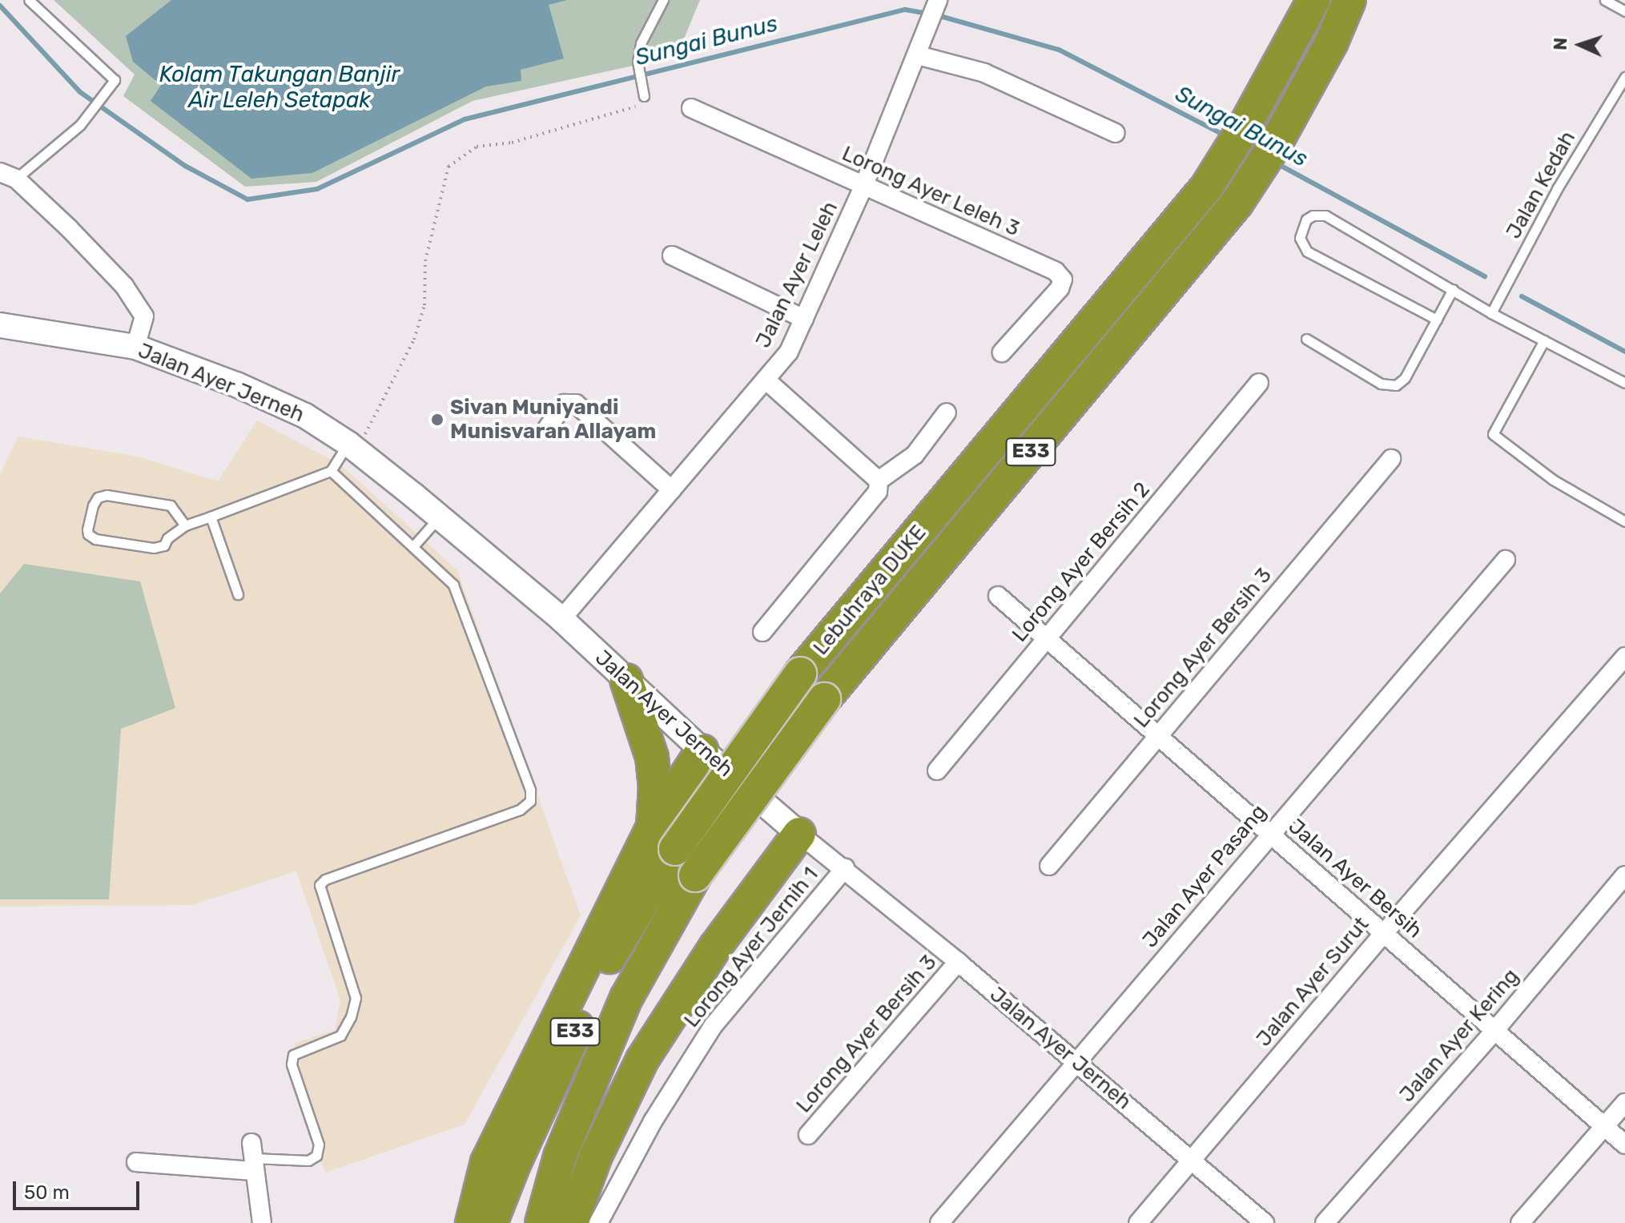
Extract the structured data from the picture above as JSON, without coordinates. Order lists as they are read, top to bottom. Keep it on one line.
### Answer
{"streets":{"highway":["E33","Lebuhraya DUKE"],"main road":["Jalan Ayer Jerneh"],"street":["Lorong Ayer Leleh 3","Jalan Ayer Leleh","Lorong Ayer Bersih 2","Lorong Ayer Bersih 3","Jalan Ayer Pasang","Jalan Ayer Bersih","Lorong Ayer Jernih 1","Jalan Ayer Surut","Jalan Ayer Kering"],"lane":["Jalan Kedah"]},"crossings":[["Lorong Ayer Leleh 3","Jalan Ayer Leleh"],["Jalan Ayer Leleh","Jalan Ayer Jerneh"],["Jalan Ayer Jerneh","Lorong Ayer Bersih 3"],["Jalan Ayer Jerneh","Jalan Ayer Pasang"],["Jalan Ayer Jerneh","Lorong Ayer Jernih 1"],["Jalan Ayer Jerneh","Jalan Ayer Surut"],["Lorong Ayer Bersih 2","Jalan Ayer Bersih"],["Lorong Ayer Bersih 3","Jalan Ayer Bersih"],["Jalan Ayer Pasang","Jalan Ayer Bersih"],["Jalan Ayer Bersih","Jalan Ayer Surut"],["Jalan Ayer Bersih","Jalan Ayer Kering"]],"water":["Sungai Bunus","Kolam Takungan Banjir Air Leleh Setapak"],"places":["Sivan Muniyandi Munisvaran Allayam"],"scale_bar":"50 m","north":"left"}
